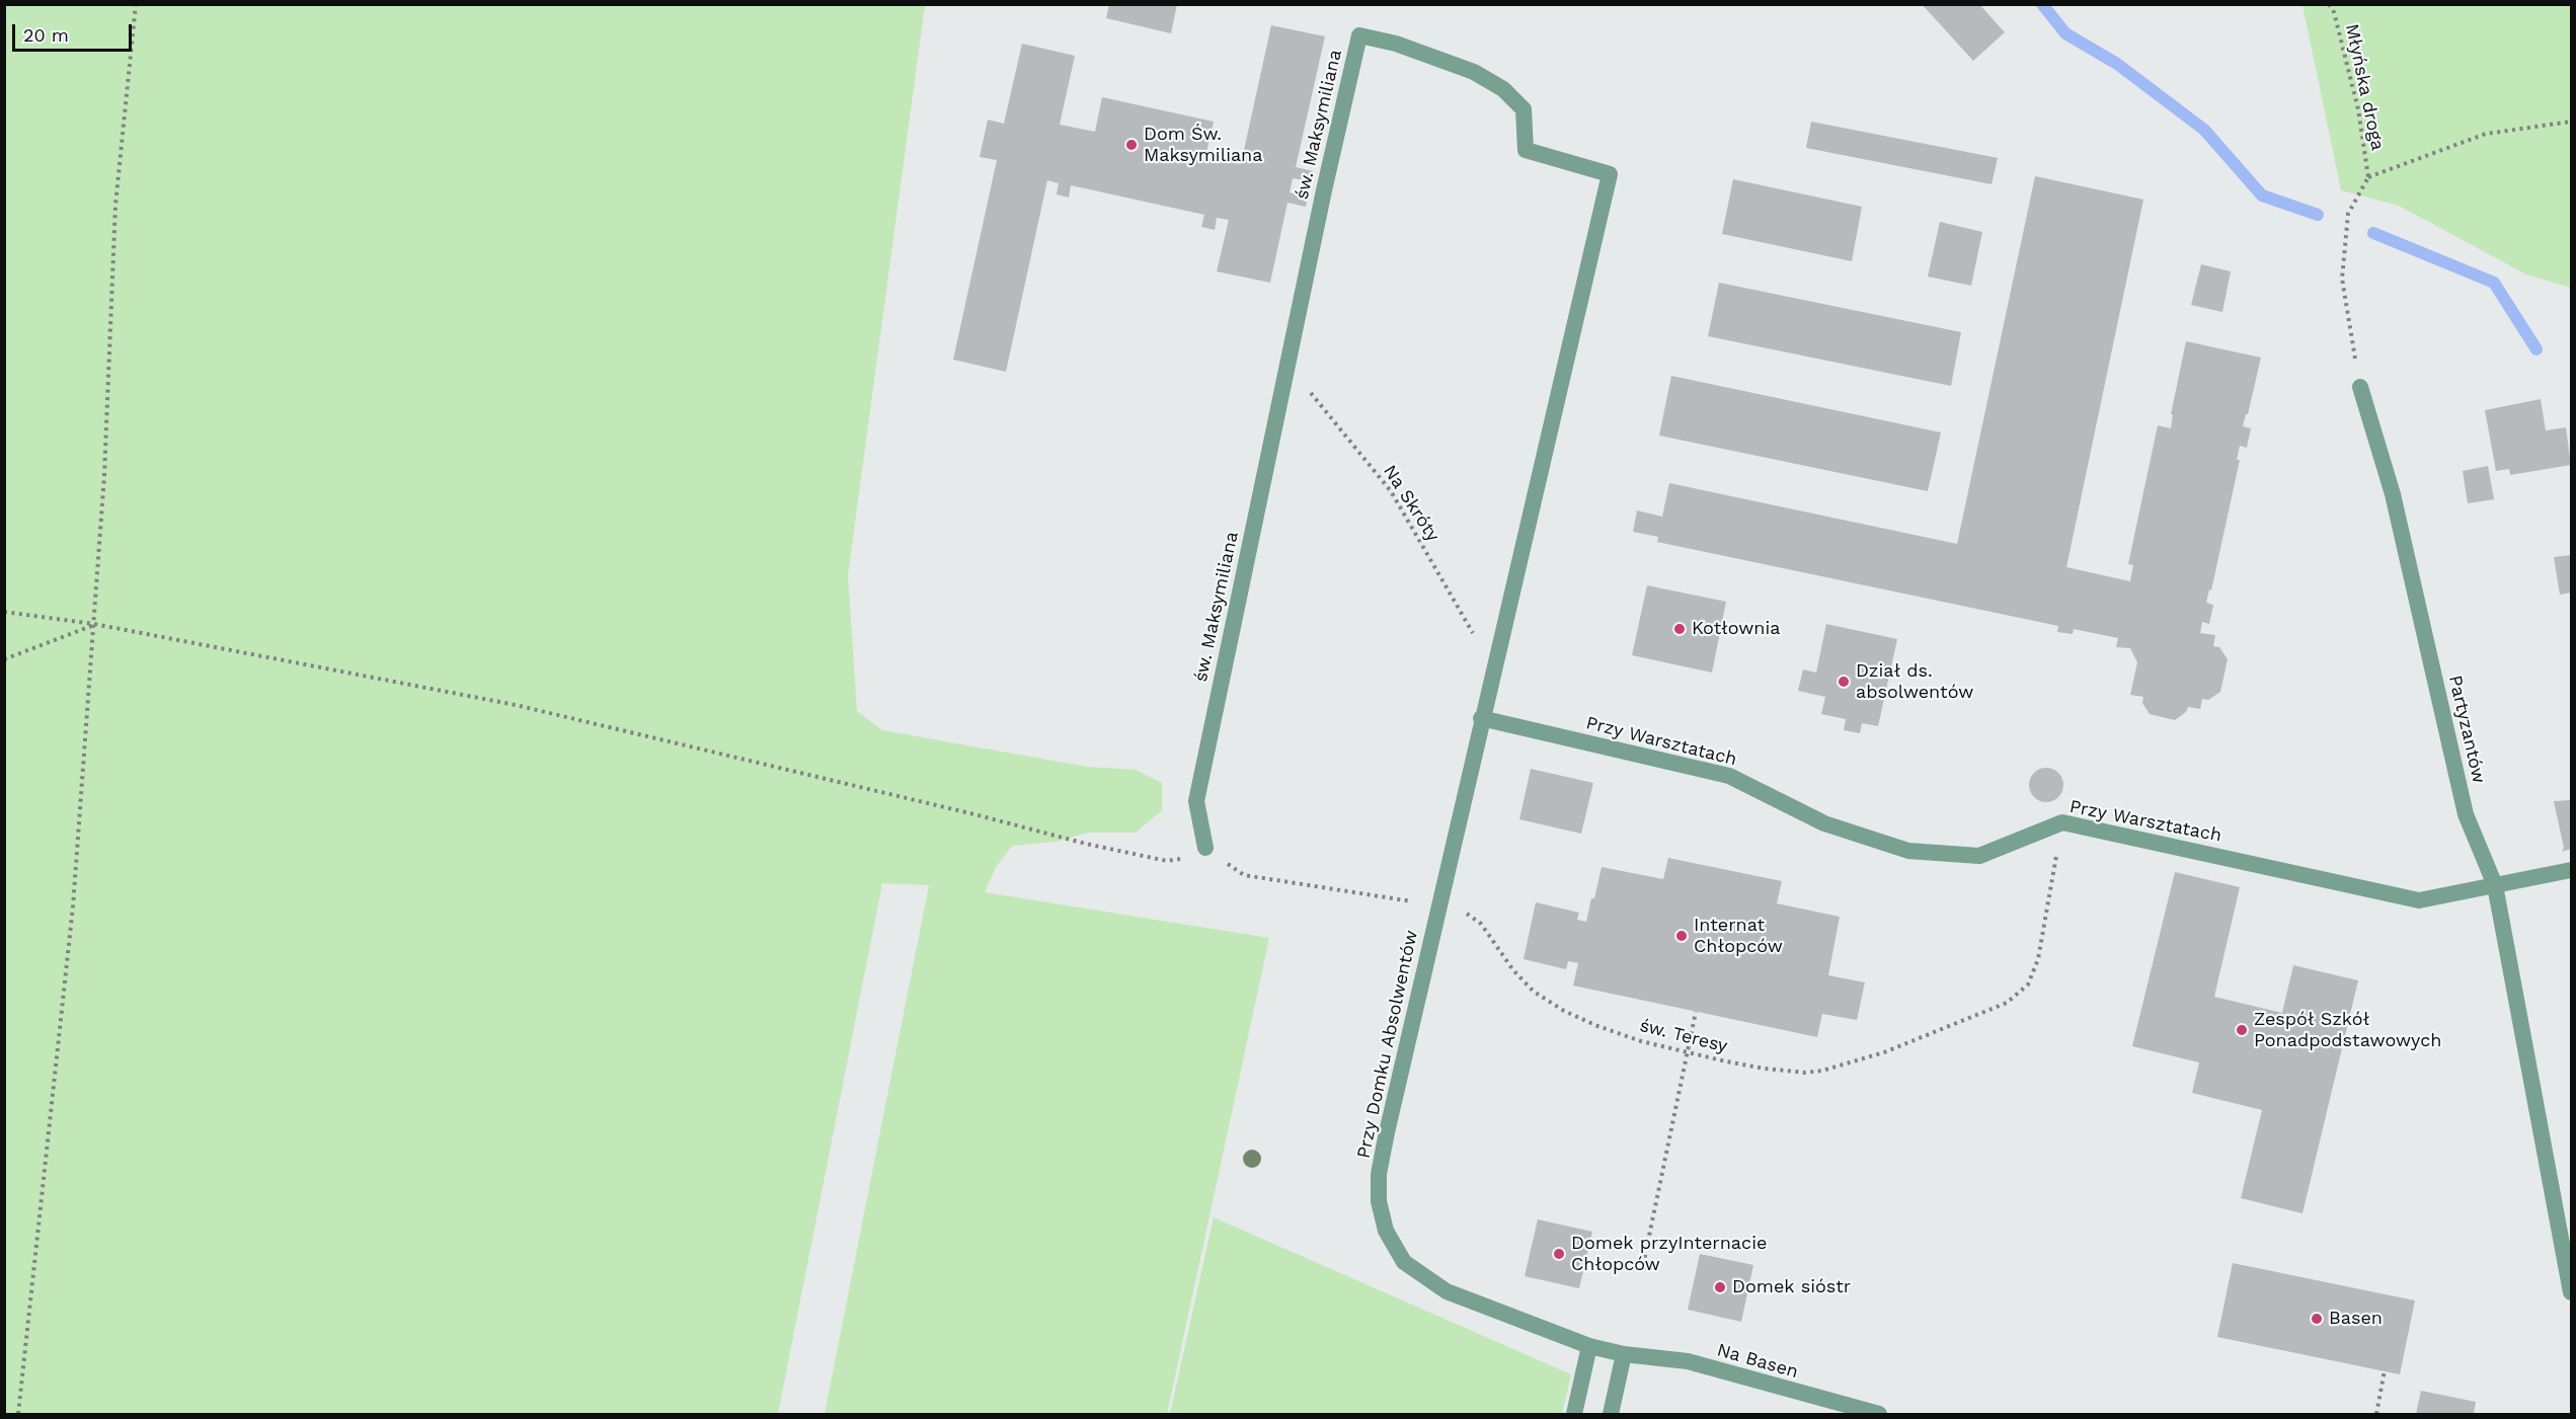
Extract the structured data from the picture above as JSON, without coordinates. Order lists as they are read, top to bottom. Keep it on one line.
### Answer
{"streets":{"street":["św. Maksymiliana","Partyzantów","Przy Warsztatach","Przy Domku Absolwentów","Na Basen"],"path":["Młyńska droga","Na Skróty","św. Teresy"]},"crossings":[["św. Maksymiliana","Na Skróty"],["św. Maksymiliana","św. Teresy"],["św. Maksymiliana","Przy Domku Absolwentów"],["Na Skróty","Przy Domku Absolwentów"],["Partyzantów","Przy Warsztatach"],["Przy Warsztatach","św. Teresy"],["Przy Warsztatach","Przy Domku Absolwentów"],["św. Teresy","Przy Domku Absolwentów"],["Przy Domku Absolwentów","Na Basen"]],"places":["Dom Św. Maksymiliana","Kotłownia","Dział ds. absolwentów","Internat Chłopców","Zespół Szkół Ponadpodstawowych","Domek przyInternacie Chłopców","Domek sióstr","Basen"],"scale_bar":"20 m"}
